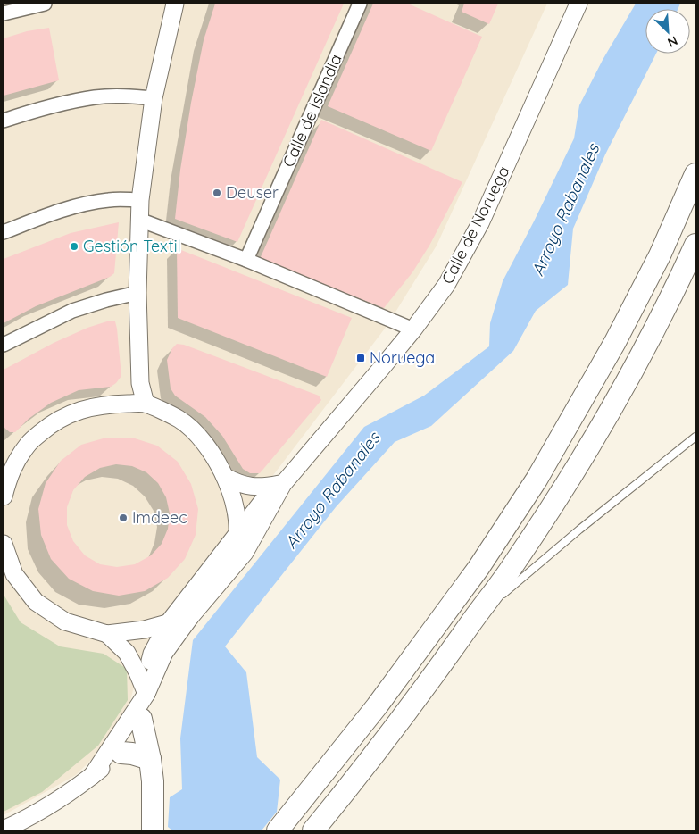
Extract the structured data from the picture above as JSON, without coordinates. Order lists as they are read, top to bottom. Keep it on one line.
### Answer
{"streets":{"street":["Calle de Islandia","Calle de Noruega"]},"water":["Arroyo Rabanales"],"places":{"other":["Deuser","Gestión Textil","Imdeec"],"transit":["Noruega"]},"north":"bottom right"}
